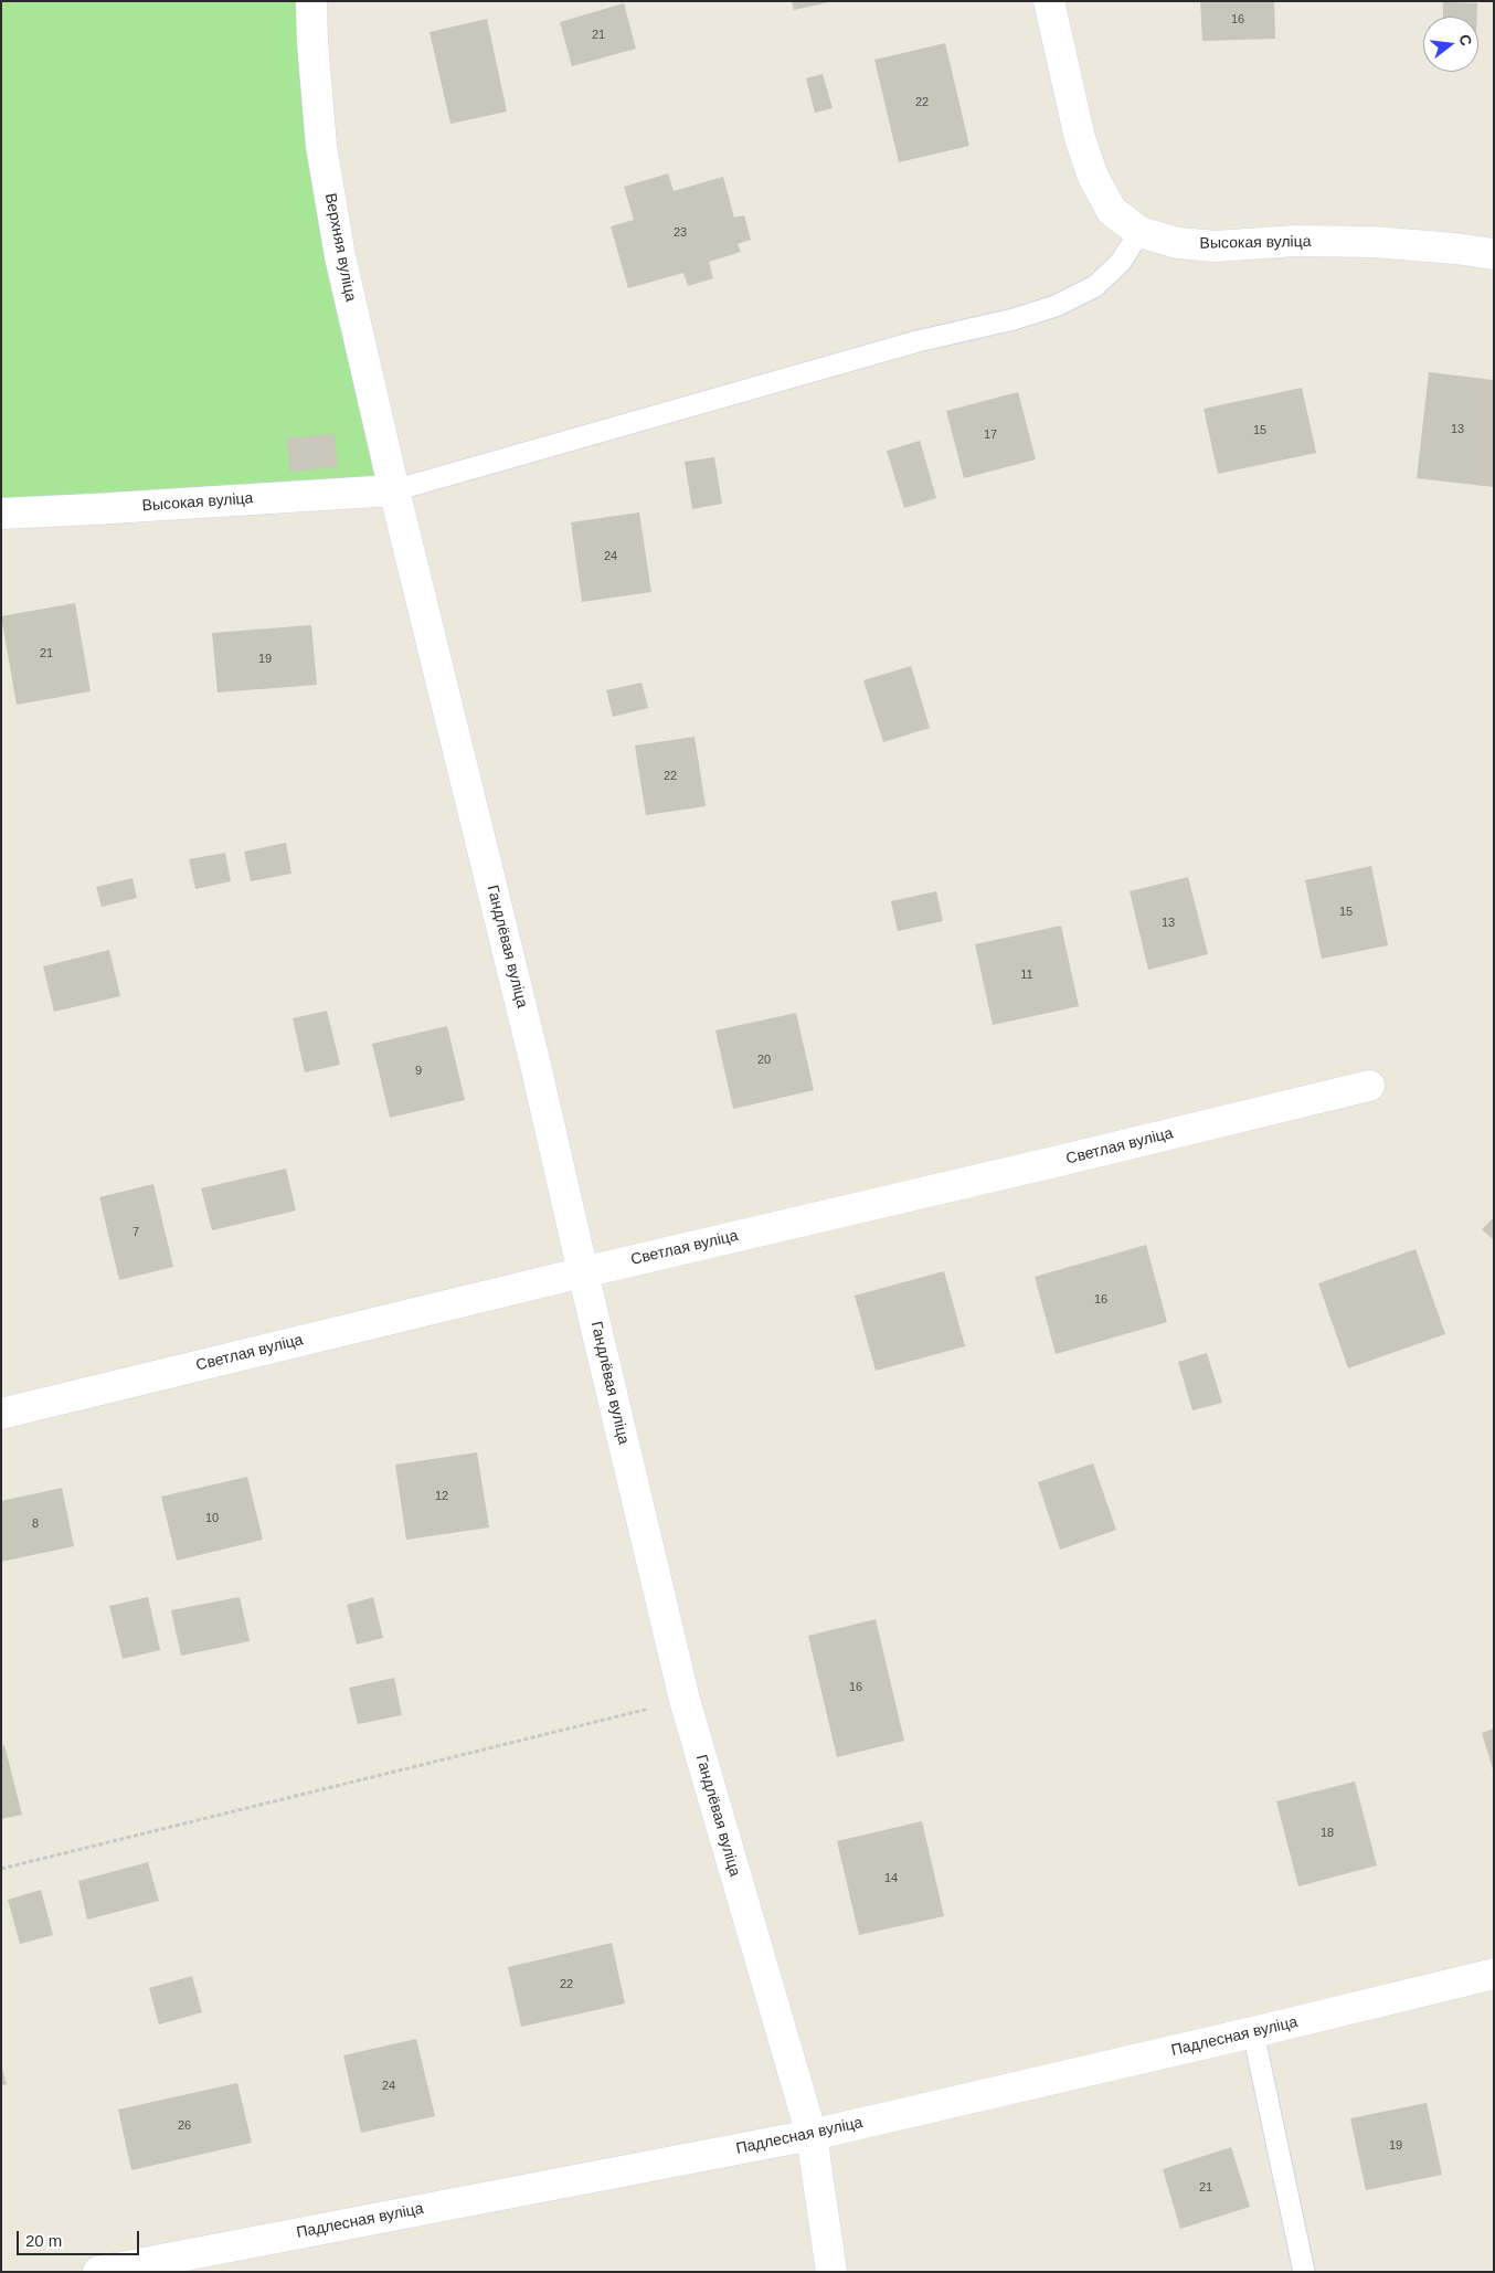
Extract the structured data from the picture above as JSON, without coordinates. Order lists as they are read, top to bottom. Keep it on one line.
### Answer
{"streets":{"street":["Высокая вуліца","Верхняя вуліца","Гандлёвая вуліца","Светлая вуліца","Падлесная вуліца"]},"crossings":[["Высокая вуліца","Верхняя вуліца"],["Высокая вуліца","Гандлёвая вуліца"],["Верхняя вуліца","Гандлёвая вуліца"],["Гандлёвая вуліца","Светлая вуліца"],["Гандлёвая вуліца","Падлесная вуліца"]],"house_numbers":["16","21","22","23","13","15","17","24","21","19","22","15","13","11","20","9","7","16","12","10","8","16","18","14","22","24","26","19","21"],"scale_bar":"20 m","north":"right"}
